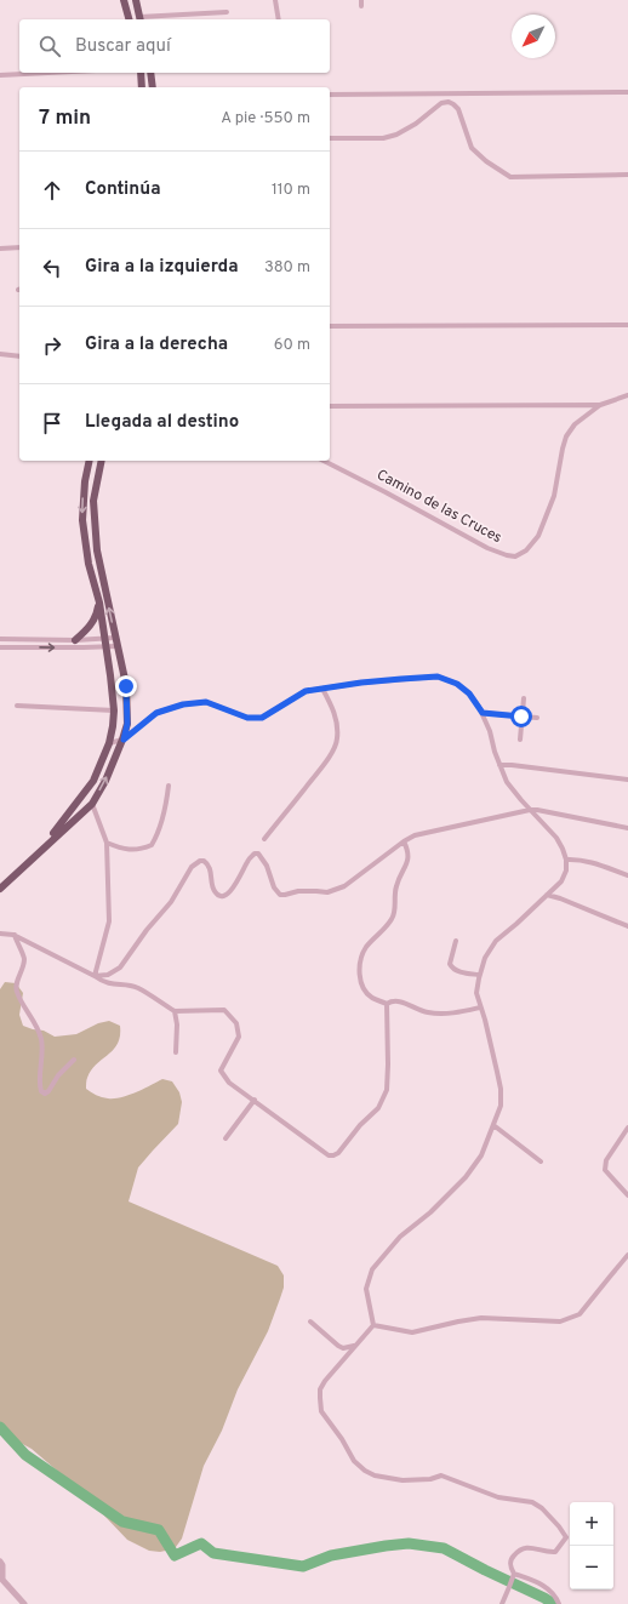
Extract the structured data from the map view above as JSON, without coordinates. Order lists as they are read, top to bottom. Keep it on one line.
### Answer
{"streets":{"street":["Camino de las Cruces"]},"north":"bottom left","page":{"search":"Buscar aquí","heading":["7 min","A pie · 550 m"],"list":[["Continúa","110 m"],["Gira a la izquierda","380 m"],["Gira a la derecha","60 m"],"Llegada al destino"],"map_buttons":["+","−"]}}
